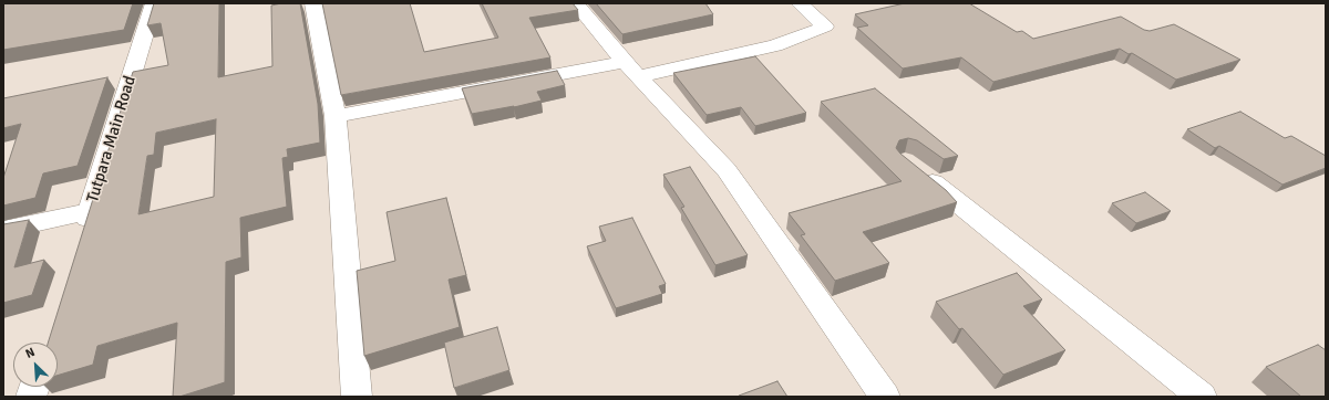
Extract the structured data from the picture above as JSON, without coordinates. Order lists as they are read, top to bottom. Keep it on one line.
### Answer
{"streets":{"street":["Tutpara Main Road"]},"north":"top left"}
